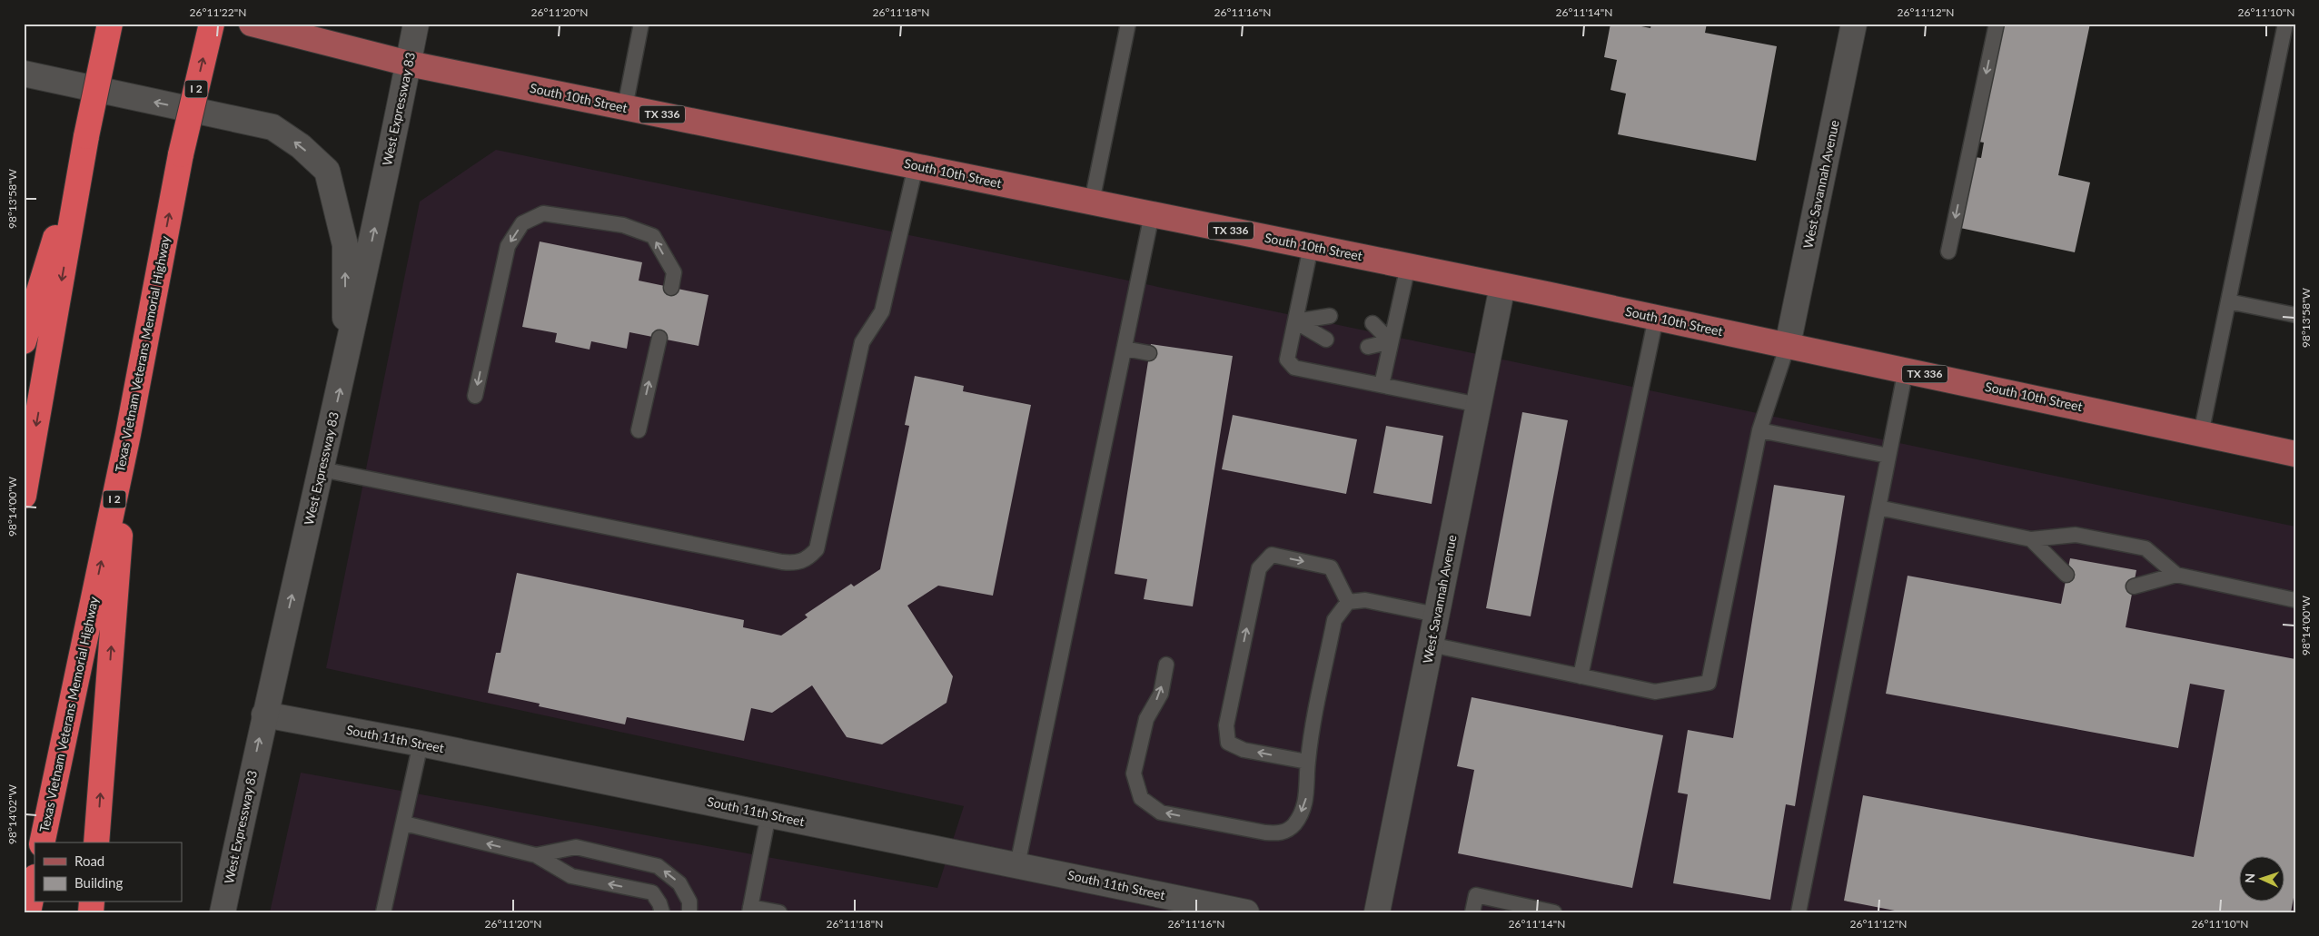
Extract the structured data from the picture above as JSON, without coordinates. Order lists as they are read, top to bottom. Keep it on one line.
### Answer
{"streets":{"highway":["I 2","Texas Vietnam Veterans Memorial Highway"],"main road":["South 10th Street","West Expressway 83","TX 336","West Savannah Avenue","South 11th Street"]},"crossings":[["South 10th Street","West Expressway 83"],["South 10th Street","West Savannah Avenue"],["West Expressway 83","South 11th Street"]],"one_way":["West Expressway 83"],"legend":["Road","Building"],"north":"left","coordinates":["26°11'22\"N","26°11'20\"N","26°11'18\"N","26°11'16\"N","26°11'14\"N","26°11'12\"N","26°11'10\"N","98°13'58\"W","98°14'00\"W","98°14'02\"W"]}
